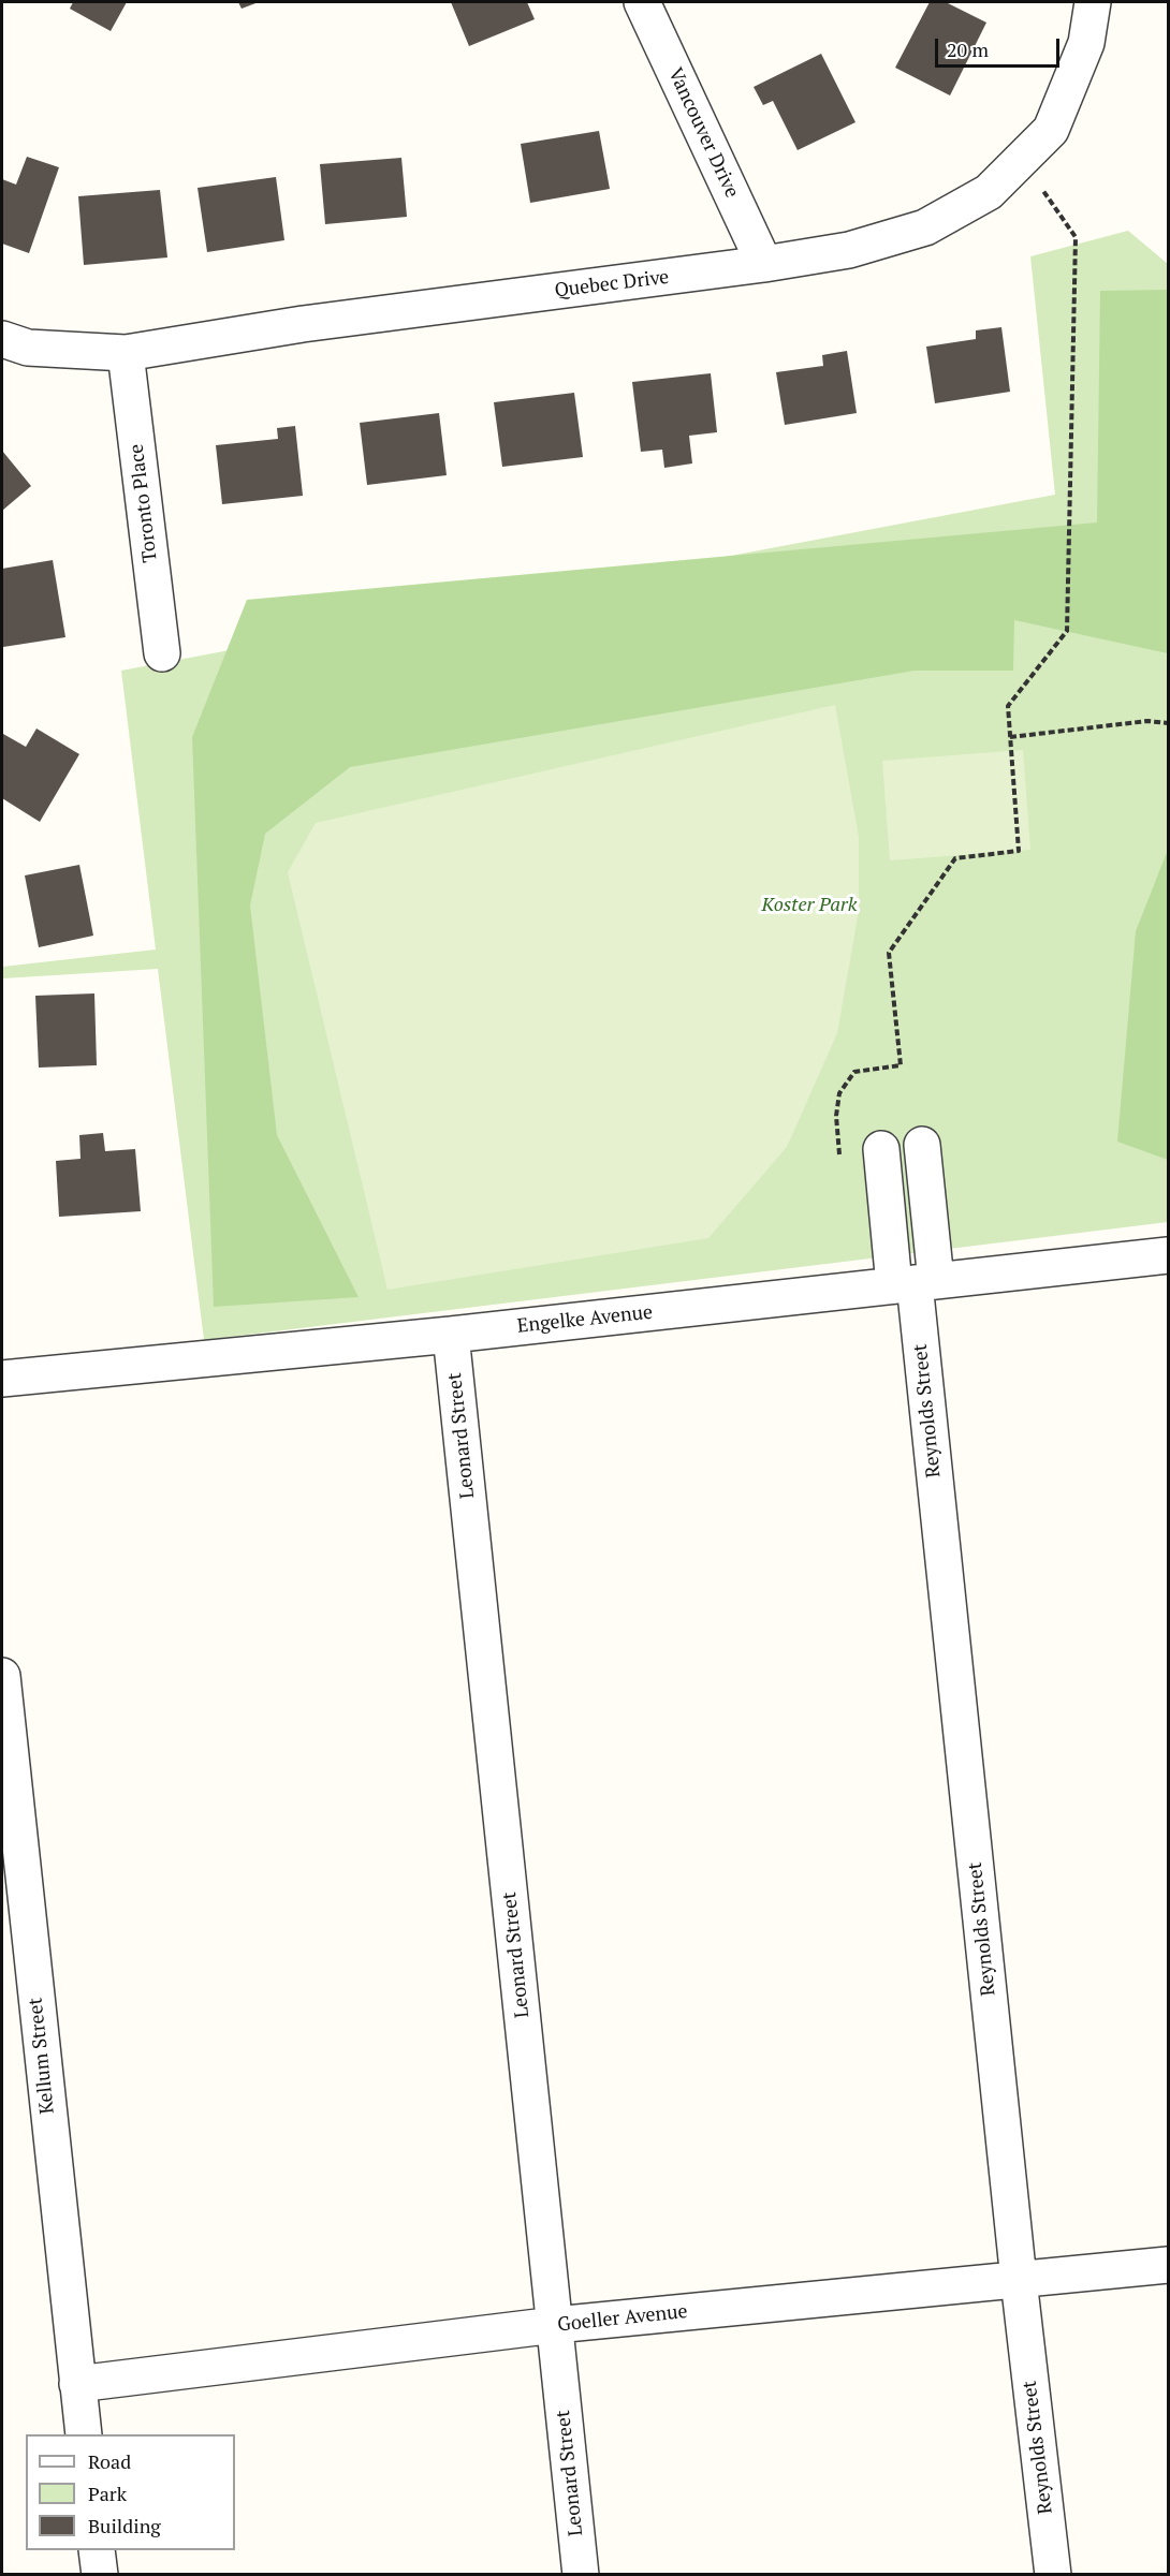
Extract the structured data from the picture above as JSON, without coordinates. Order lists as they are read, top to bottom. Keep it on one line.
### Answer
{"streets":{"street":["Vancouver Drive","Quebec Drive","Toronto Place","Engelke Avenue","Reynolds Street","Leonard Street","Kellum Street","Goeller Avenue"]},"crossings":[["Vancouver Drive","Quebec Drive"],["Quebec Drive","Toronto Place"],["Engelke Avenue","Reynolds Street"],["Engelke Avenue","Leonard Street"],["Reynolds Street","Goeller Avenue"],["Leonard Street","Goeller Avenue"],["Kellum Street","Goeller Avenue"]],"parks":["Koster Park"],"legend":["Road","Park","Building"],"scale_bar":"20 m"}
